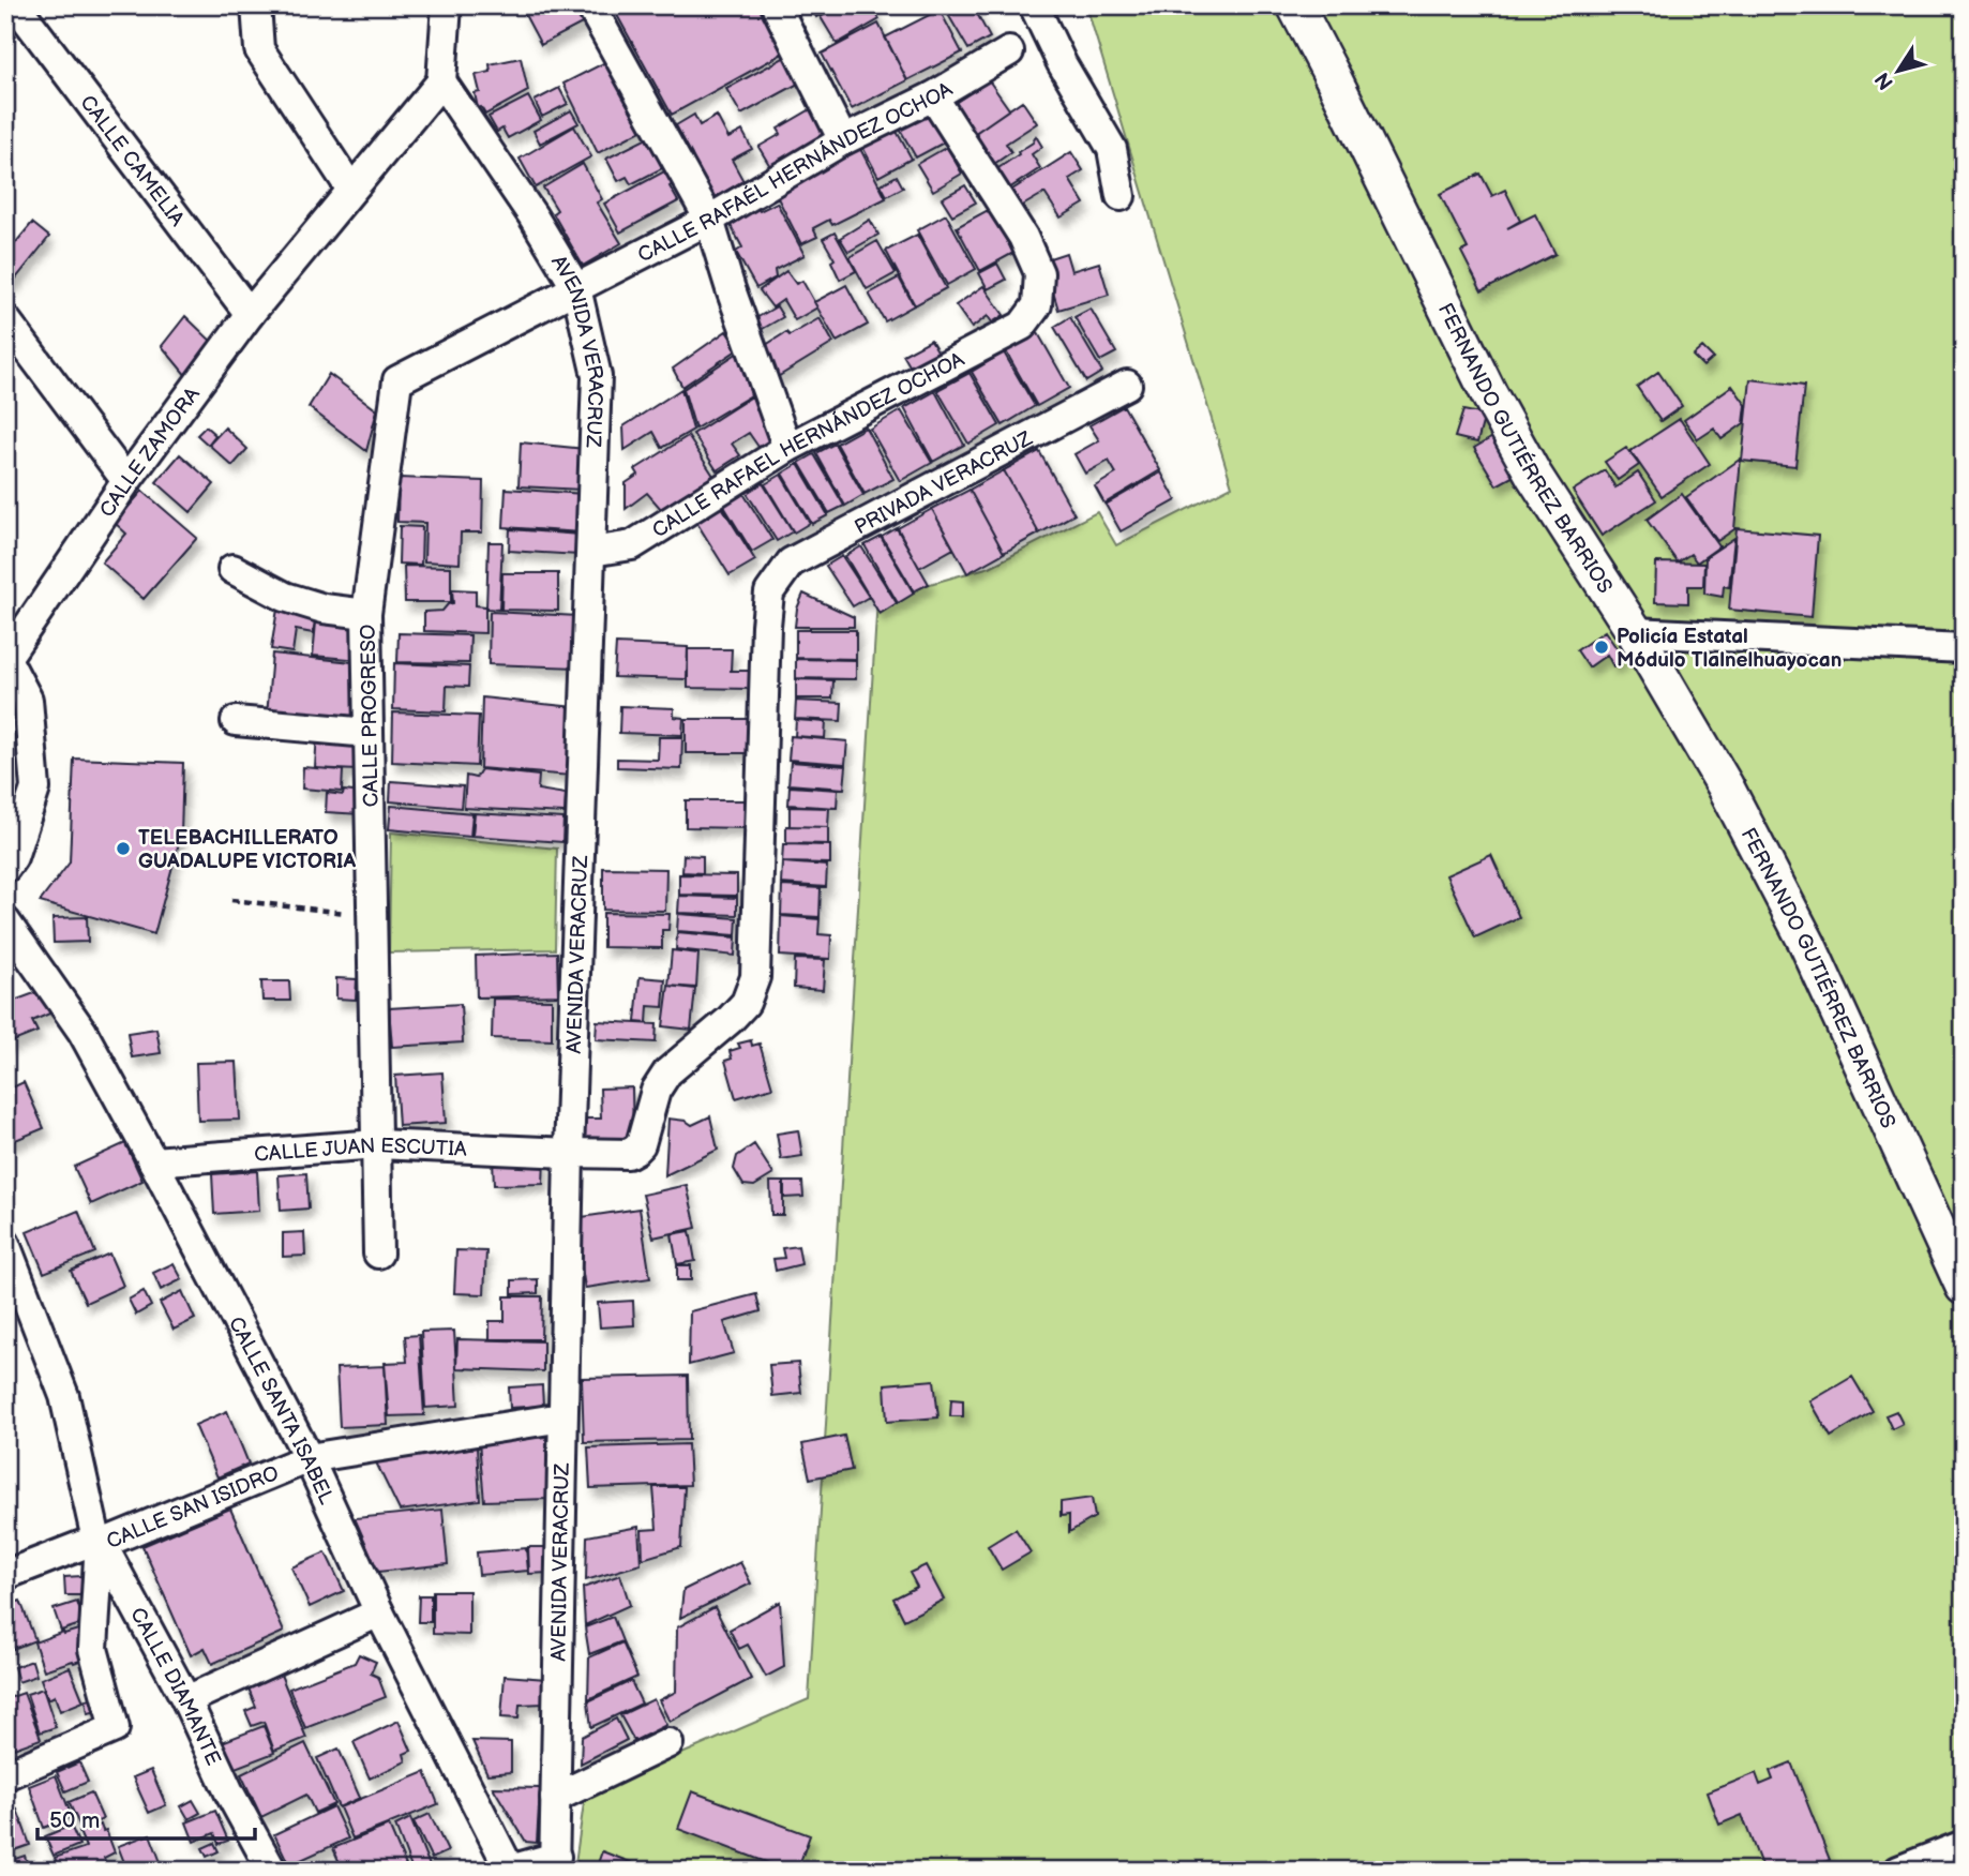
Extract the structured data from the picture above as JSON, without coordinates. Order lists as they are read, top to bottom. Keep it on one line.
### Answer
{"streets":{"main road":["FERNANDO GUTIÉRREZ BARRIOS"],"street":["CALLE CAMELIA","CALLE RAFAÉL HERNÁNDEZ OCHOA","AVENIDA VERACRUZ","CALLE RAFAEL HERNÁNDEZ OCHOA","CALLE ZAMORA","PRIVADA VERACRUZ","CALLE PROGRESO","CALLE JUAN ESCUTIA","CALLE SANTA ISABEL","CALLE SAN ISIDRO","CALLE DIAMANTE"]},"crossings":[["CALLE CAMELIA","CALLE ZAMORA"],["CALLE RAFAÉL HERNÁNDEZ OCHOA","AVENIDA VERACRUZ"],["CALLE RAFAÉL HERNÁNDEZ OCHOA","CALLE RAFAEL HERNÁNDEZ OCHOA"],["CALLE RAFAÉL HERNÁNDEZ OCHOA","CALLE PROGRESO"],["AVENIDA VERACRUZ","CALLE RAFAEL HERNÁNDEZ OCHOA"],["AVENIDA VERACRUZ","CALLE ZAMORA"],["AVENIDA VERACRUZ","CALLE PROGRESO"],["AVENIDA VERACRUZ","CALLE JUAN ESCUTIA"],["AVENIDA VERACRUZ","CALLE SANTA ISABEL"],["AVENIDA VERACRUZ","CALLE SAN ISIDRO"],["PRIVADA VERACRUZ","CALLE JUAN ESCUTIA"],["CALLE PROGRESO","CALLE JUAN ESCUTIA"],["CALLE JUAN ESCUTIA","CALLE SANTA ISABEL"],["CALLE SANTA ISABEL","CALLE SAN ISIDRO"],["CALLE SAN ISIDRO","CALLE DIAMANTE"]],"places":["Policía Estatal Módulo Tlalnelhuayocan","TELEBACHILLERATO GUADALUPE VICTORIA"],"scale_bar":"50 m","north":"bottom left"}
